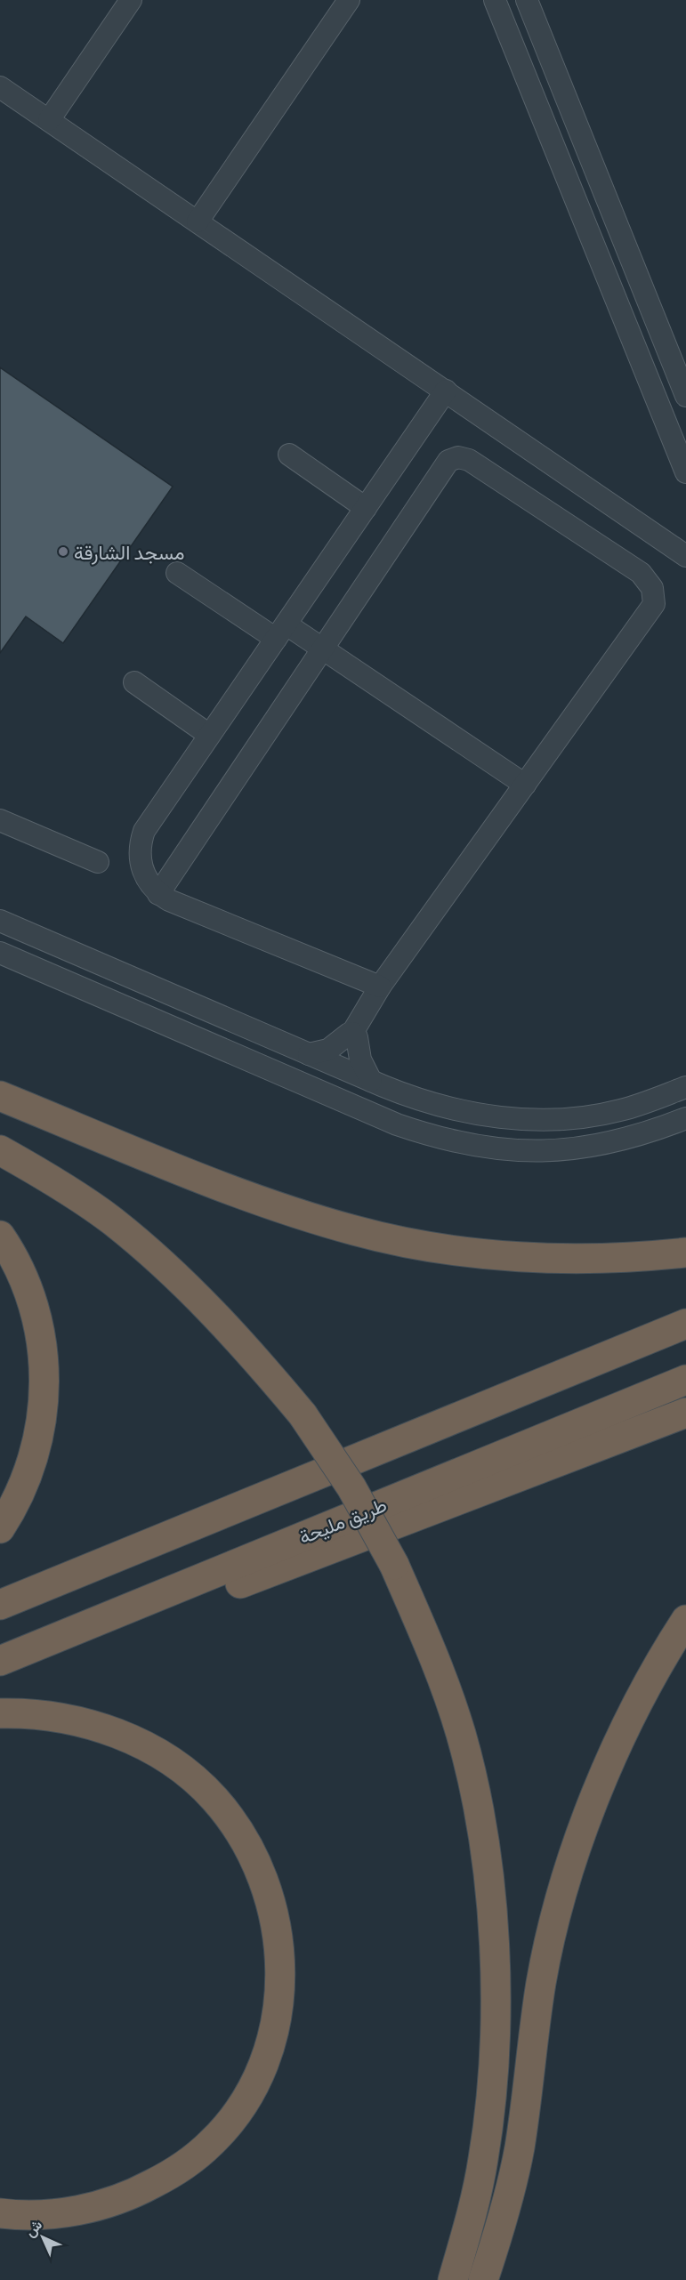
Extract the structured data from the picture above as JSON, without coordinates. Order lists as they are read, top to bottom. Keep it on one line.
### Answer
{"streets":{"highway":["طريق مليحة"]},"places":["مسجد الشارقة"],"north":"top left"}
